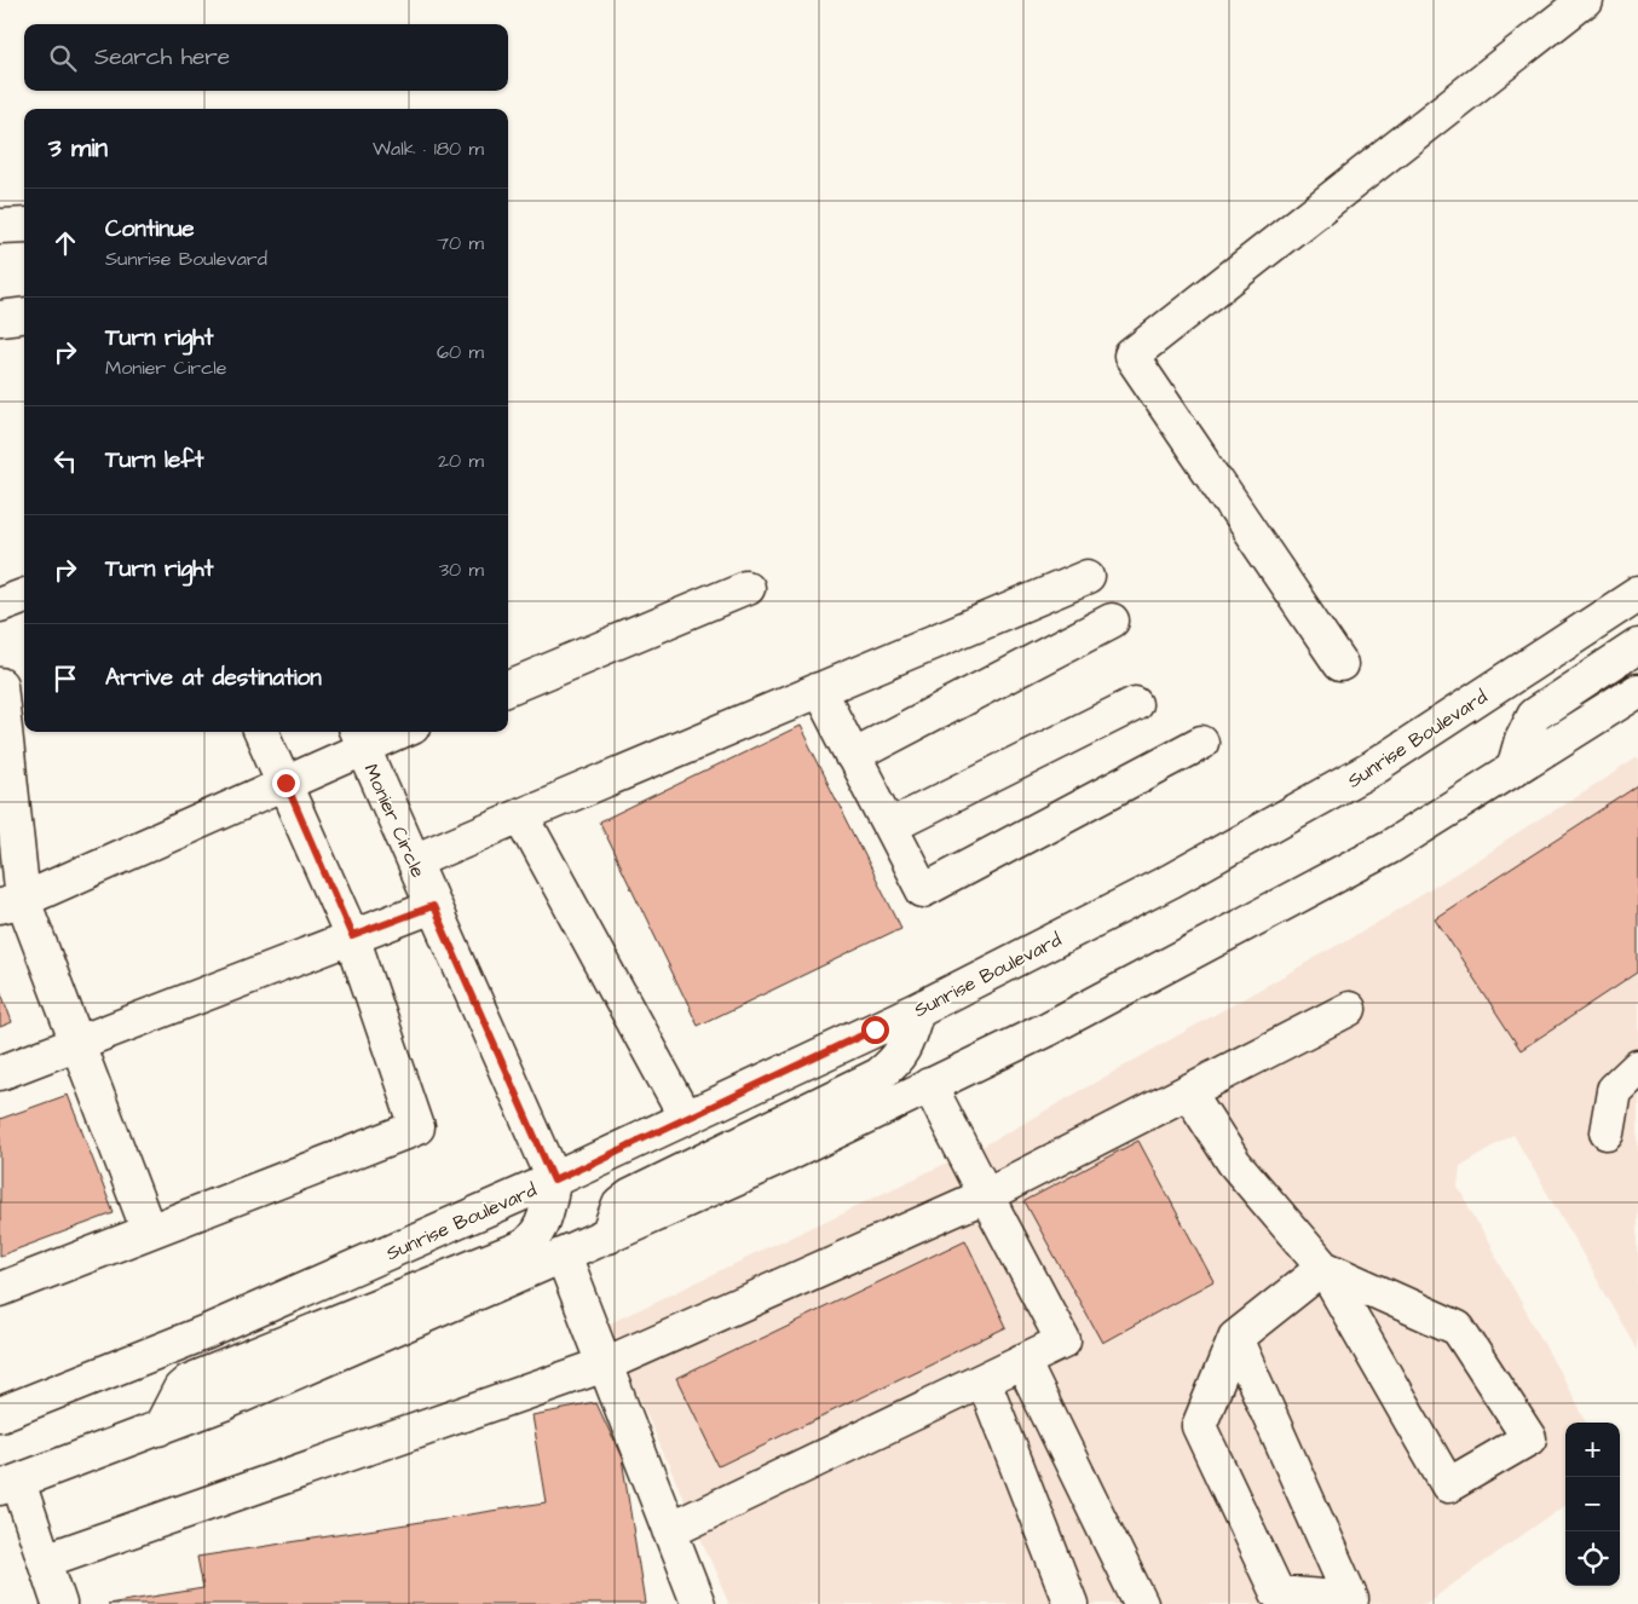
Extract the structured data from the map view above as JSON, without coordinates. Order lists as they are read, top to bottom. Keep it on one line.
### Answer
{"streets":{"main road":["Sunrise Boulevard","Monier Circle"]},"crossings":[["Sunrise Boulevard","Monier Circle"]],"page":{"search":"Search here","heading":["3 min","Walk · 180 m"],"list":[["Continue","Sunrise Boulevard","70 m"],["Turn right","Monier Circle","60 m"],["Turn left","20 m"],["Turn right","30 m"],"Arrive at destination"],"map_buttons":["+","−"]}}
